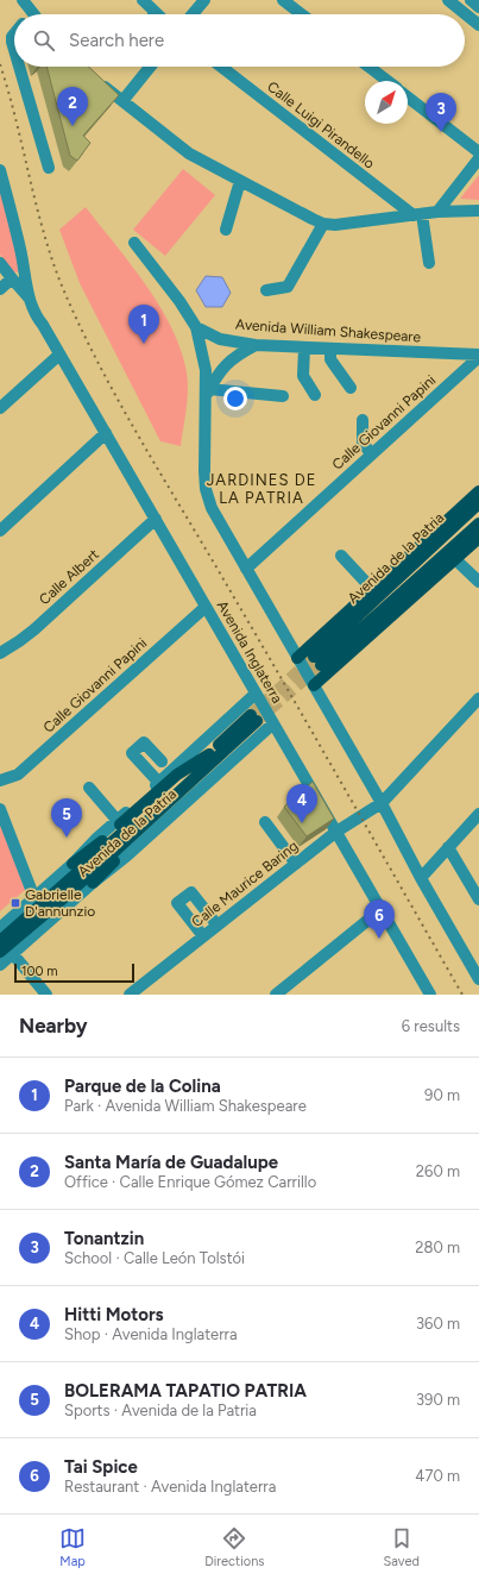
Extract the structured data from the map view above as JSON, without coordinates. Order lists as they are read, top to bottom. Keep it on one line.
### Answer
{"streets":{"main road":["Avenida de la Patria"],"street":["Calle Luigi Pirandello","Avenida William Shakespeare","Calle Giovanni Papini","Calle Albert","Avenida Inglaterra","Calle Maurice Baring"]},"crossings":[["Avenida William Shakespeare","Calle Giovanni Papini"],["Calle Giovanni Papini","Avenida Inglaterra"],["Avenida de la Patria","Avenida Inglaterra"],["Calle Albert","Avenida Inglaterra"],["Avenida Inglaterra","Calle Maurice Baring"]],"districts":["JARDINES DE LA PATRIA"],"places":{"transit":["Gabrielle D'annunzio"]},"scale_bar":"100 m","north":"top right","page":{"search":"Search here","pins":["2","3","1","4","5","6"],"scale":"100 m","heading":["Nearby","6 results"],"list":[{"mark":"1","name":"Parque de la Colina","note":"Park · Avenida William Shakespeare","value":"90 m"},{"mark":"2","name":"Santa María de Guadalupe","note":"Office · Calle Enrique Gómez Carrillo","value":"260 m"},{"mark":"3","name":"Tonantzin","note":"School · Calle León Tolstói","value":"280 m"},{"mark":"4","name":"Hitti Motors","note":"Shop · Avenida Inglaterra","value":"360 m"},{"mark":"5","name":"BOLERAMA TAPATIO PATRIA","note":"Sports · Avenida de la Patria","value":"390 m"},{"mark":"6","name":"Tai Spice","note":"Restaurant · Avenida Inglaterra","value":"470 m"}],"nav":["Map","Directions","Saved"]}}
